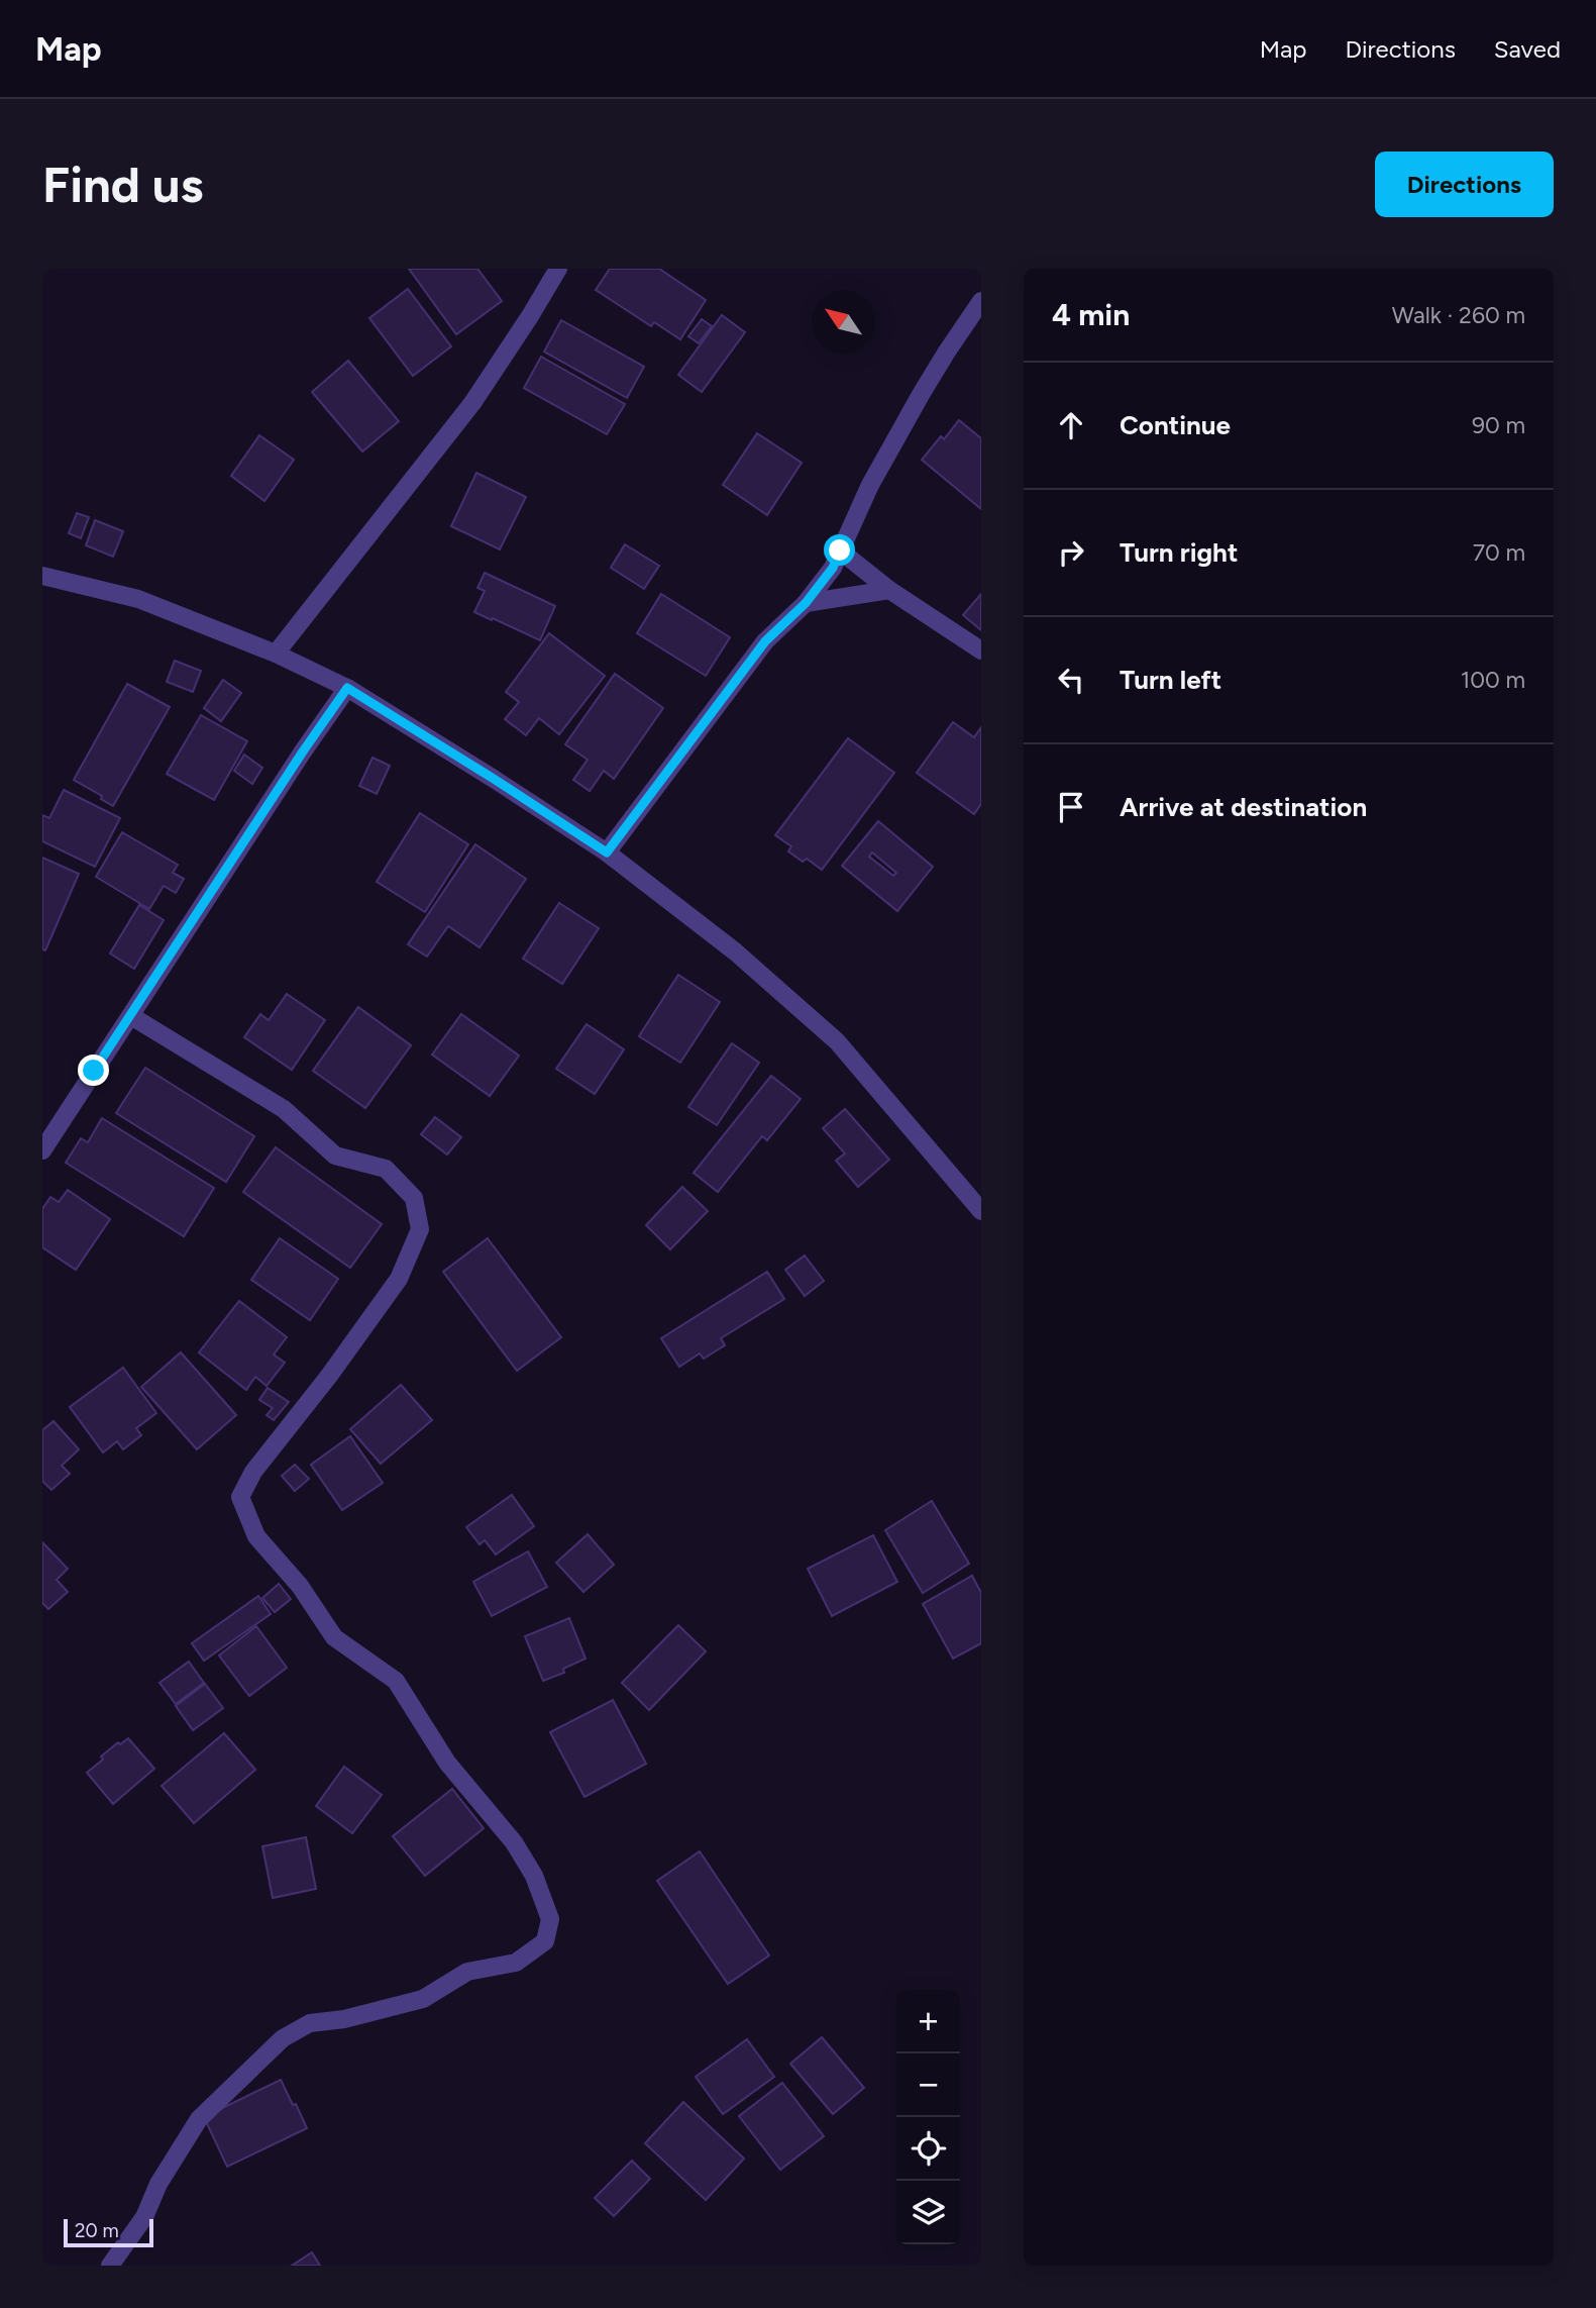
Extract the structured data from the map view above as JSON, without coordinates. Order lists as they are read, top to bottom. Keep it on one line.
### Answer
{"scale_bar":"20 m","north":"top left","page":{"header":"Map","nav":["Map","Directions","Saved"],"buttons":"Directions","title":"Find us","heading":["4 min","Walk · 260 m"],"list":[["Continue","90 m"],["Turn right","70 m"],["Turn left","100 m"],"Arrive at destination"],"map_buttons":["+","−"],"scale":"20 m"}}
